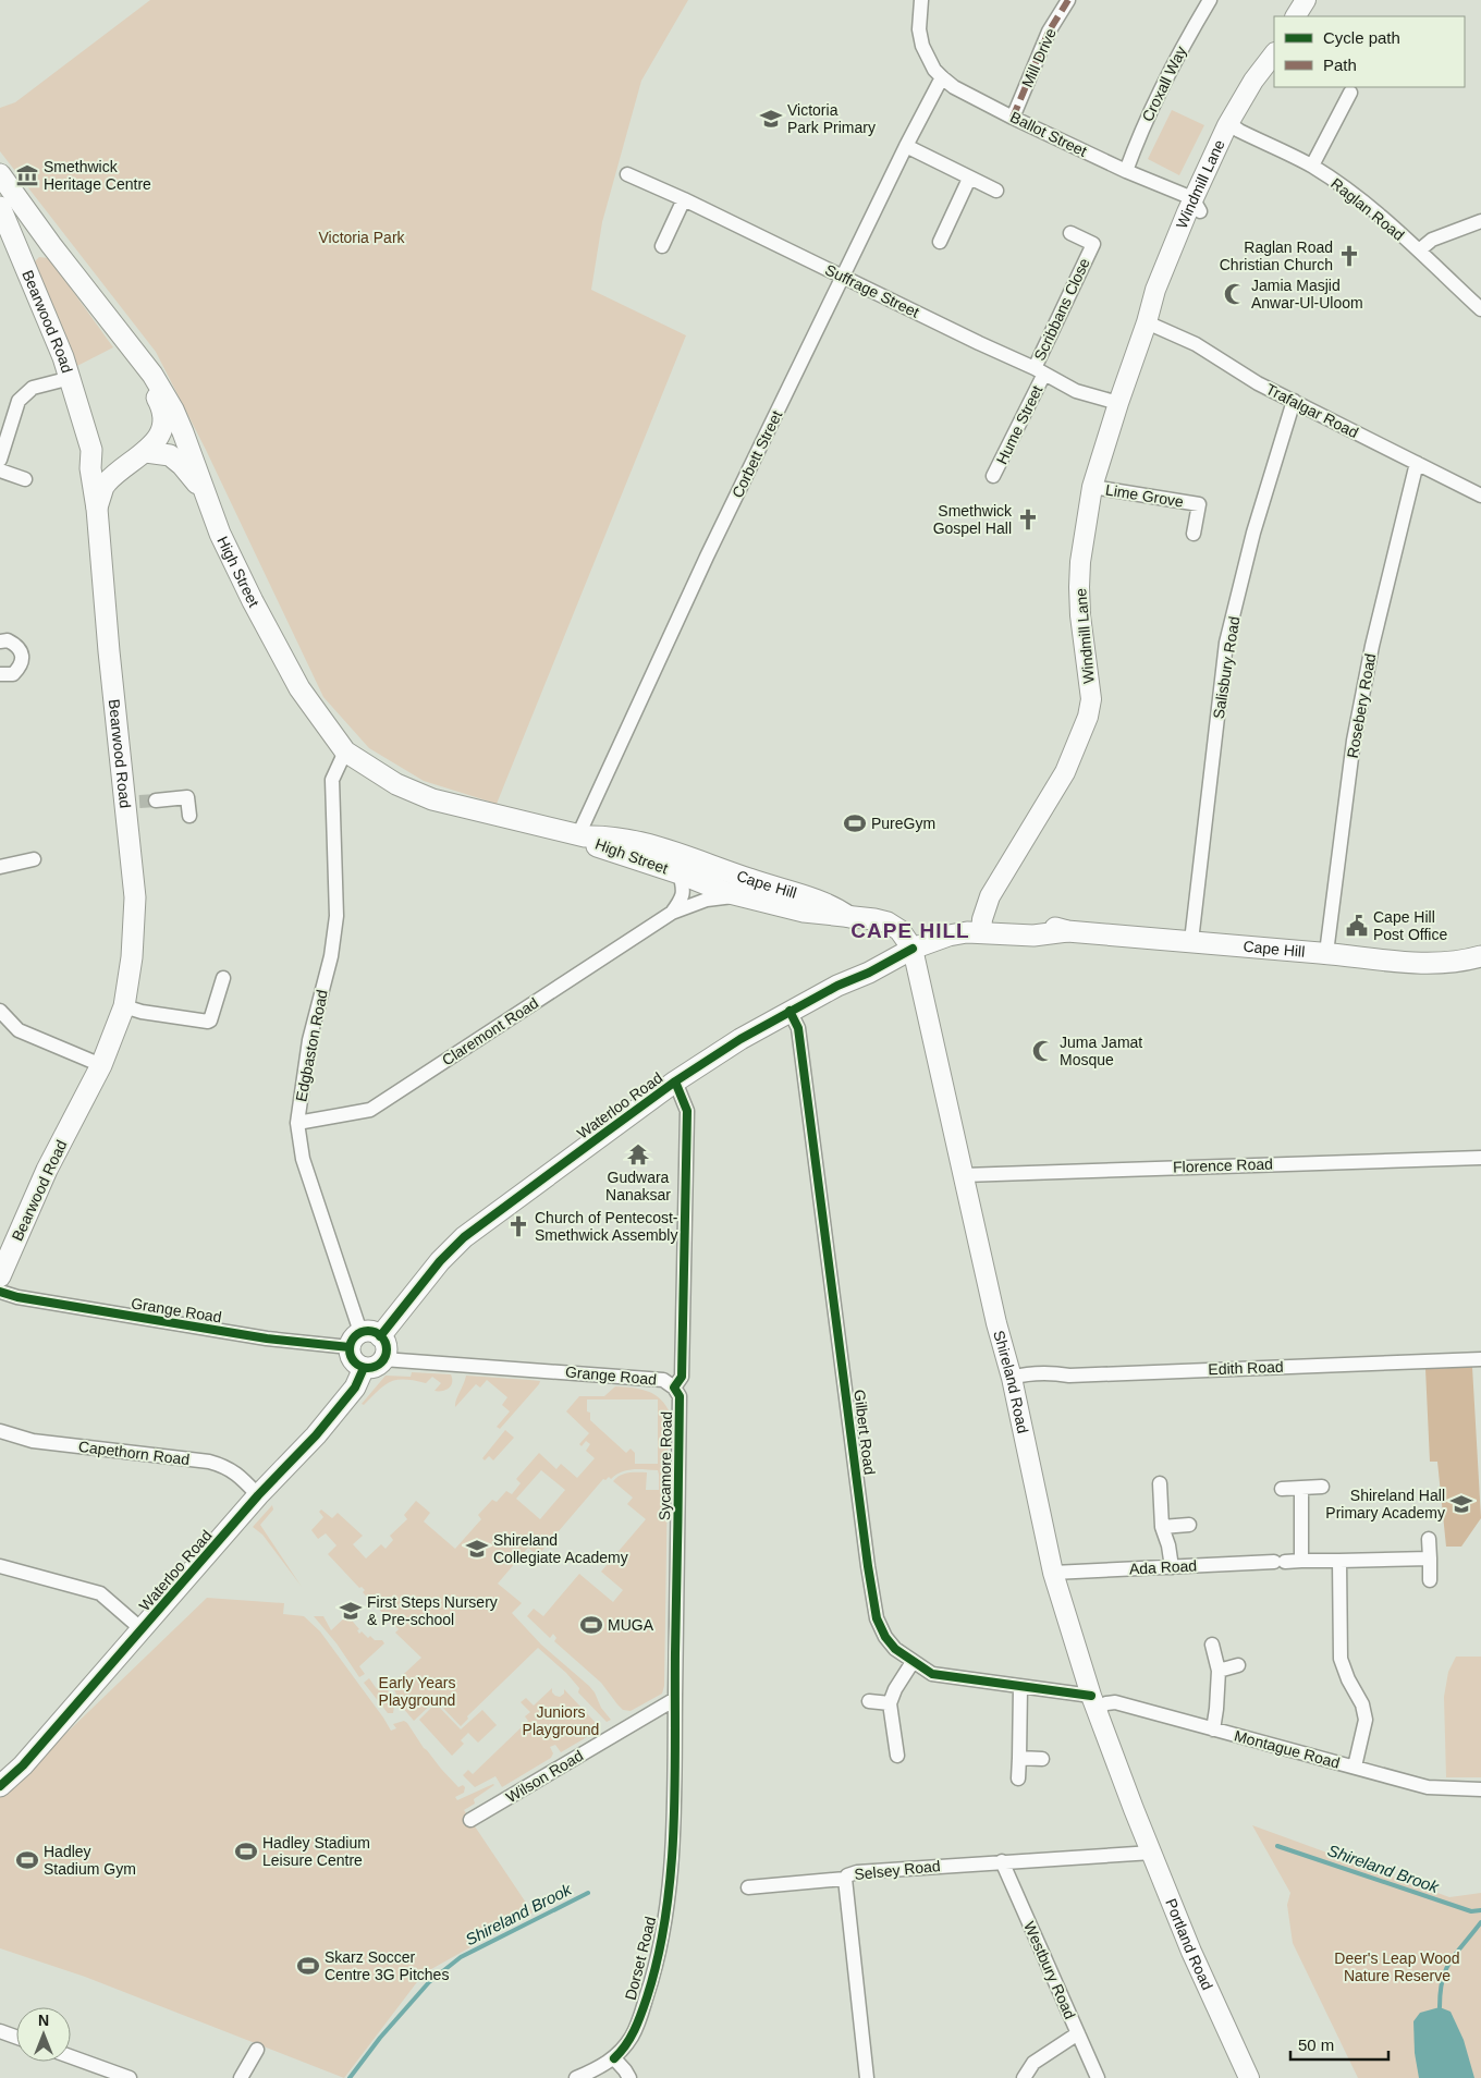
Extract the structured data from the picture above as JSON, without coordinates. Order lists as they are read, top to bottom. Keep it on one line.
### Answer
{"streets":{"main road":["Windmill Lane","Bearwood Road","High Street","Cape Hill","Waterloo Road","Shireland Road","Portland Road"],"street":["Mill Drive","Croxall Way","Ballot Street","Raglan Road","Suffrage Street","Scribbans Close","Trafalgar Road","Hume Street","Corbett Street","Lime Grove","Salisbury Road","Rosebery Road","Claremont Road","Edgbaston Road","Florence Road","Grange Road","Edith Road","Gilbert Road","Capethorn Road","Sycamore Road","Ada Road","Montague Road","Wilson Road","Selsey Road","Dorset Road","Westbury Road"]},"crossings":[["Mill Drive","Ballot Street"],["Croxall Way","Ballot Street"],["Ballot Street","Windmill Lane"],["Ballot Street","Corbett Street"],["Windmill Lane","Raglan Road"],["Windmill Lane","Suffrage Street"],["Windmill Lane","Trafalgar Road"],["Windmill Lane","Lime Grove"],["Windmill Lane","Cape Hill"],["Suffrage Street","Scribbans Close"],["Suffrage Street","Hume Street"],["Suffrage Street","Corbett Street"],["Scribbans Close","Hume Street"],["Trafalgar Road","Salisbury Road"],["Trafalgar Road","Rosebery Road"],["Corbett Street","High Street"],["High Street","Cape Hill"],["High Street","Edgbaston Road"],["Salisbury Road","Cape Hill"],["Rosebery Road","Cape Hill"],["Cape Hill","Claremont Road"],["Cape Hill","Waterloo Road"],["Cape Hill","Shireland Road"],["Claremont Road","Edgbaston Road"],["Edgbaston Road","Waterloo Road"],["Edgbaston Road","Grange Road"],["Waterloo Road","Grange Road"],["Waterloo Road","Shireland Road"],["Waterloo Road","Gilbert Road"],["Waterloo Road","Capethorn Road"],["Waterloo Road","Sycamore Road"],["Florence Road","Shireland Road"],["Grange Road","Sycamore Road"],["Edith Road","Shireland Road"],["Shireland Road","Gilbert Road"],["Shireland Road","Ada Road"],["Shireland Road","Montague Road"],["Shireland Road","Portland Road"],["Gilbert Road","Montague Road"],["Sycamore Road","Wilson Road"],["Sycamore Road","Dorset Road"],["Selsey Road","Portland Road"],["Selsey Road","Westbury Road"]],"districts":["CAPE HILL"],"water":["Shireland Brook"],"parks":["Victoria Park","Early Years Playground","Juniors Playground","Deer's Leap Wood Nature Reserve"],"places":{"school or university":["Victoria Park Primary","Shireland Hall Primary Academy","Shireland Collegiate Academy","First Steps Nursery & Pre-school"],"museum":["Smethwick Heritage Centre"],"church":["Raglan Road Christian Church","Smethwick Gospel Hall","Church of Pentecost- Smethwick Assembly"],"mosque":["Jamia Masjid Anwar-Ul-Uloom","Juma Jamat Mosque"],"sports":["PureGym","MUGA","Hadley Stadium Leisure Centre","Hadley Stadium Gym","Skarz Soccer Centre 3G Pitches"],"public building":["Cape Hill Post Office"],"temple":["Gudwara Nanaksar"]},"legend":["Cycle path","Path"],"scale_bar":"50 m","north":"top"}
